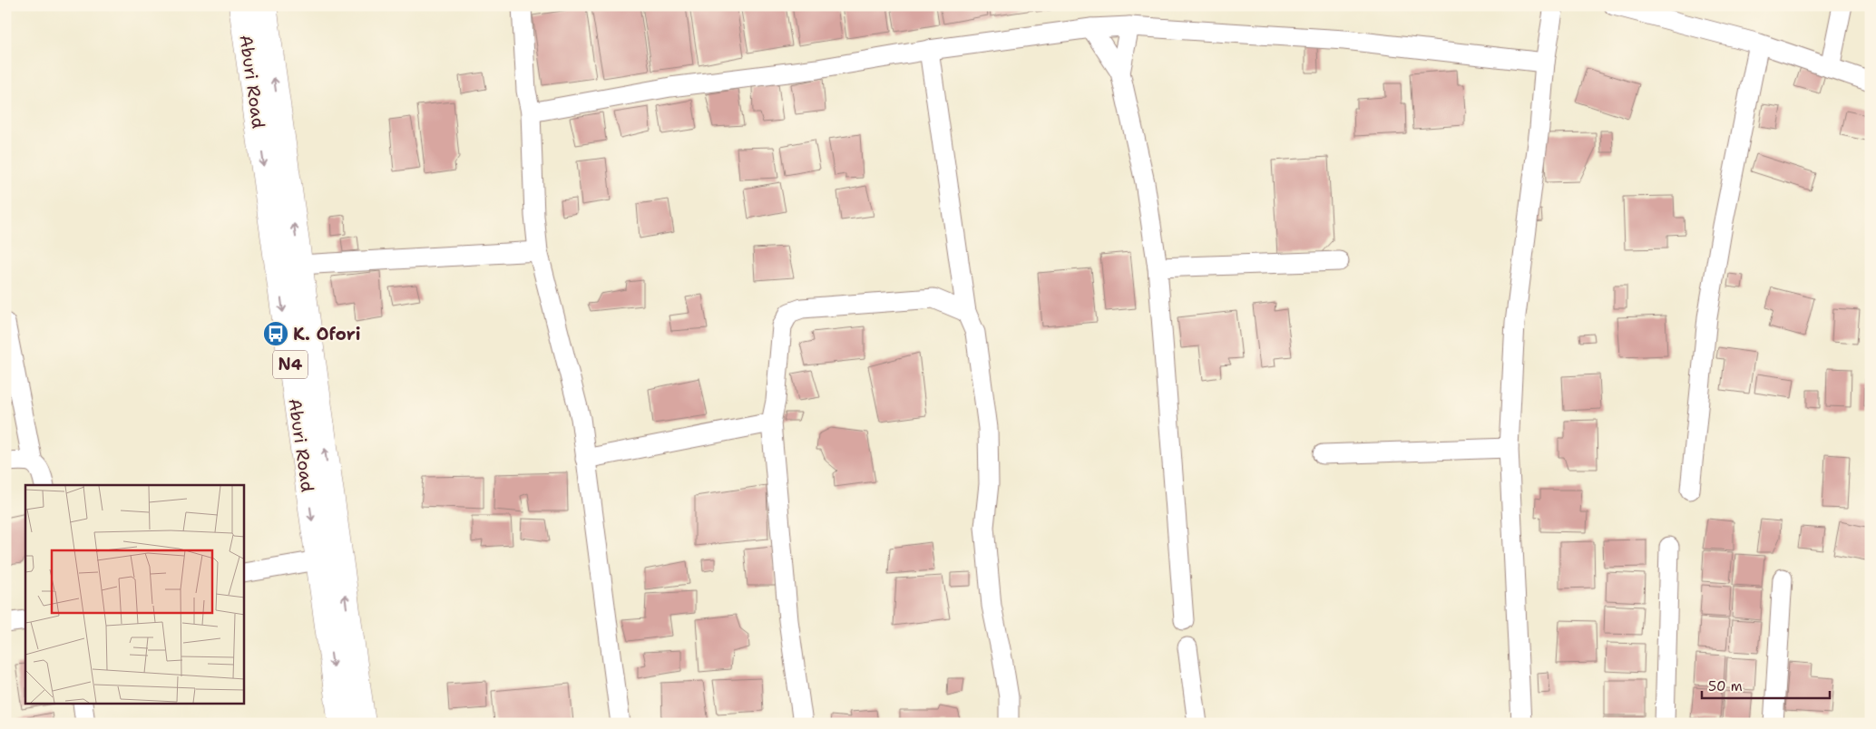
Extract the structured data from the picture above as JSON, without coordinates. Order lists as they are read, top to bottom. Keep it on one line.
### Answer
{"streets":{"highway":["Aburi Road","N4"]},"places":{"bus stop":["K. Ofori"]},"scale_bar":"50 m"}
